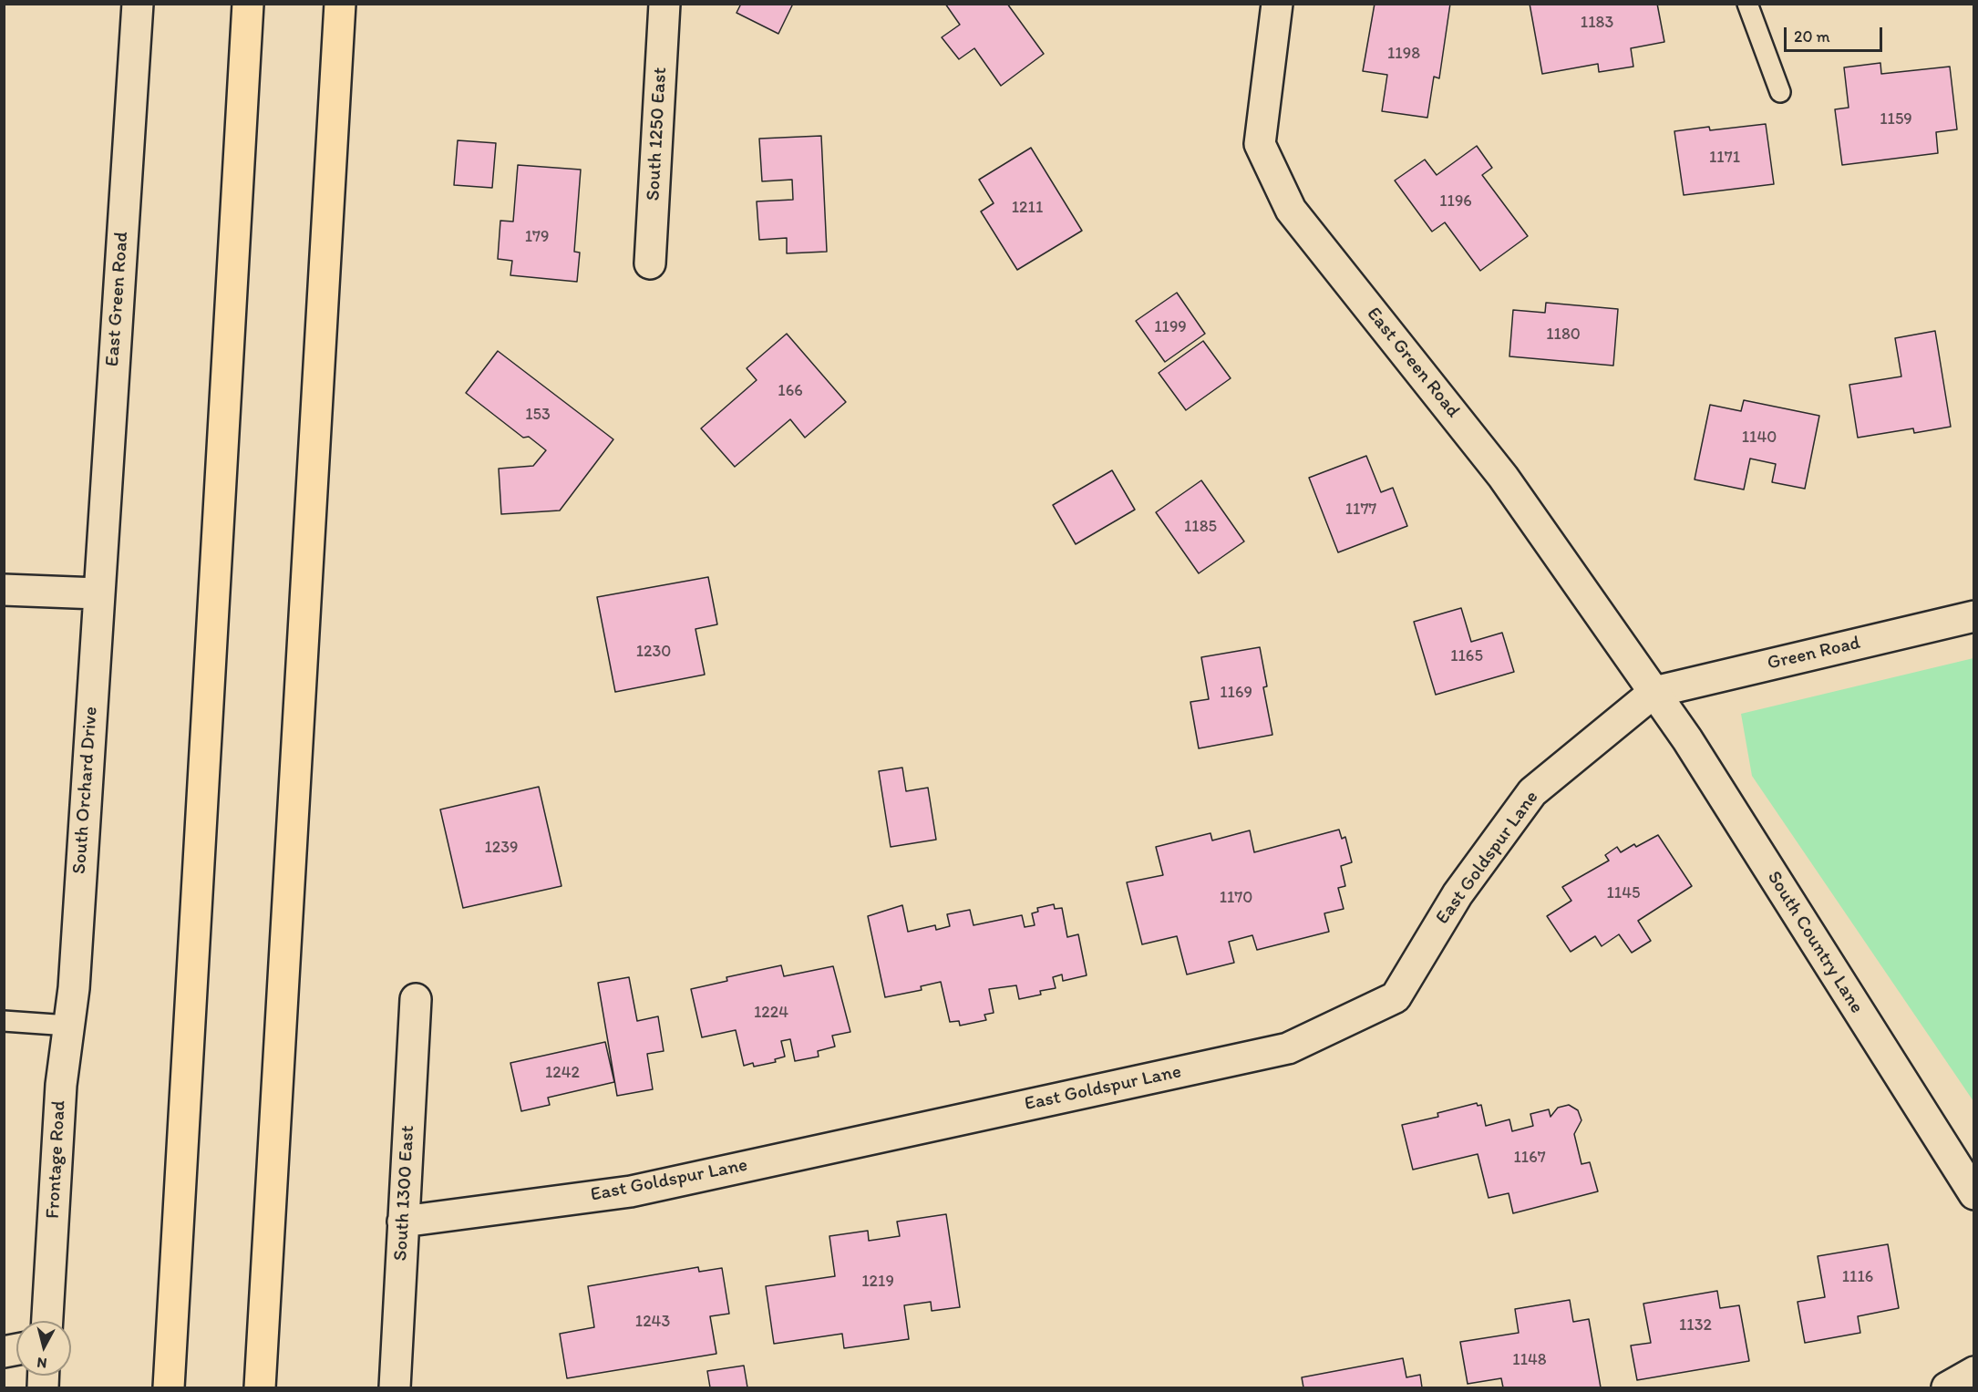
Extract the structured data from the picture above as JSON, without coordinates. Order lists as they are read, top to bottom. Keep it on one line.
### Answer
{"streets":{"street":["South 1250 East","East Green Road","Green Road","South Orchard Drive","East Goldspur Lane","South Country Lane","Frontage Road","South 1300 East"]},"crossings":[["East Green Road","Green Road"],["East Green Road","South Orchard Drive"],["East Green Road","East Goldspur Lane"],["East Green Road","South Country Lane"],["Green Road","East Goldspur Lane"],["Green Road","South Country Lane"],["South Orchard Drive","Frontage Road"],["East Goldspur Lane","South Country Lane"],["East Goldspur Lane","South 1300 East"]],"house_numbers":["1183","1198","1159","1171","1196","1211","179","1199","1180","166","153","1140","1177","1185","1230","1165","1169","1239","1145","1170","1224","1242","1167","1116","1219","1243","1132","1148"],"scale_bar":"20 m","north":"bottom"}
